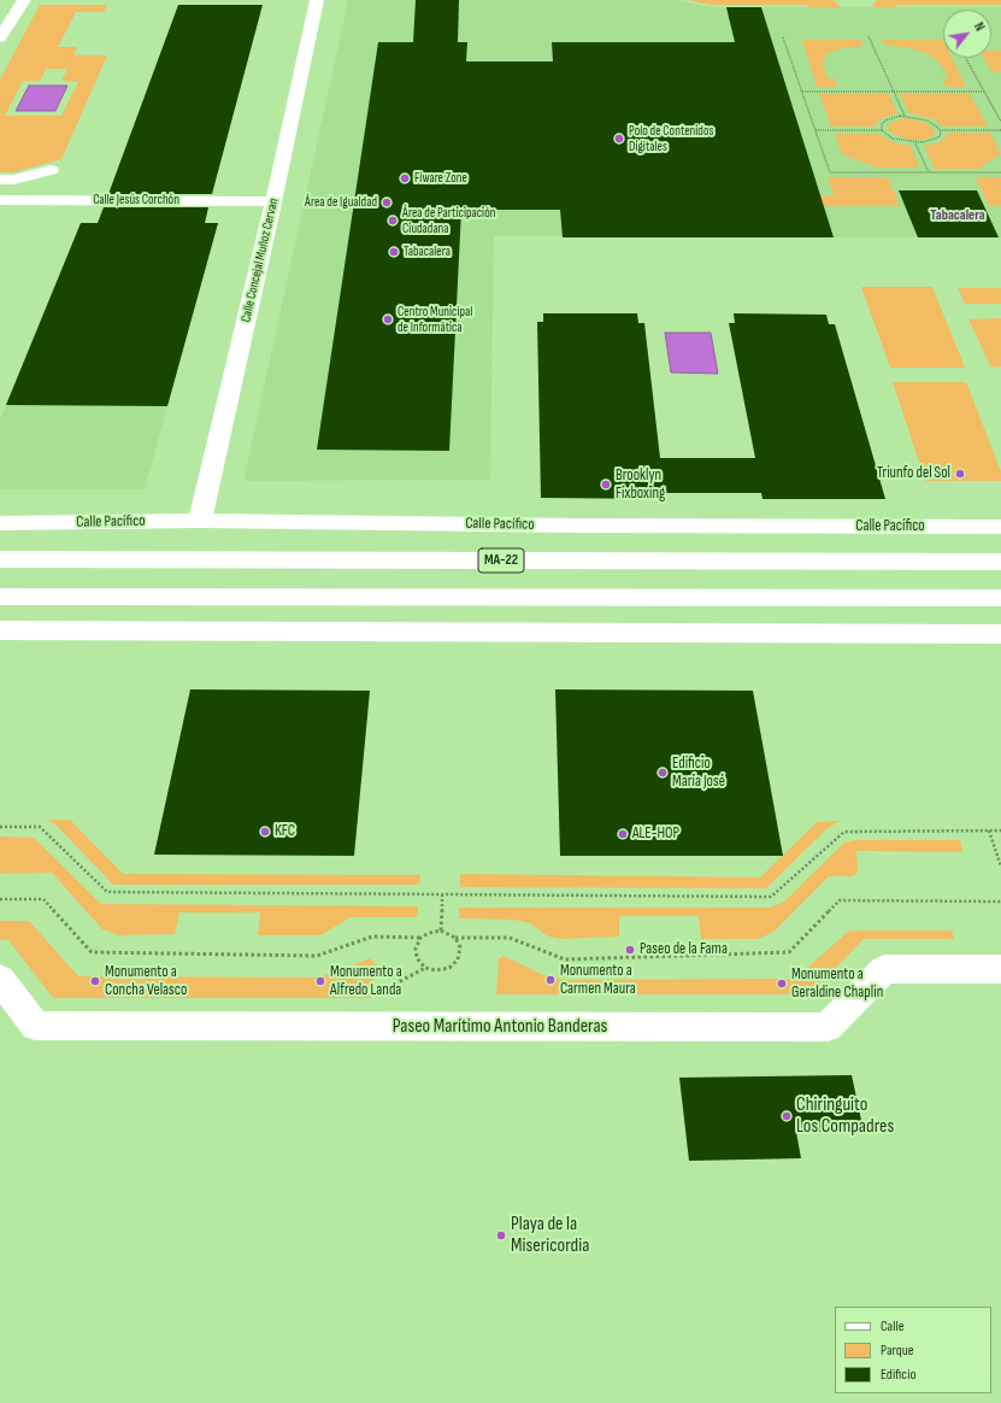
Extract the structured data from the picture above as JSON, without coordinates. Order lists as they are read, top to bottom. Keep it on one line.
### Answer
{"streets":{"main road":["Calle Jesús Corchón","Calle Concejal Muñoz Cervan","Calle Pacífico","MA-22","Paseo Marítimo Antonio Banderas"]},"crossings":[["Calle Jesús Corchón","Calle Concejal Muñoz Cervan"],["Calle Concejal Muñoz Cervan","Calle Pacífico"]],"districts":["Tabacalera"],"places":["Polo de Contenidos Digitales","Fiware Zone","Área de Igualdad","Área de Participación Ciudadana","Tabacalera","Centro Municipal de Informática","Triunfo del Sol","Brooklyn Fixboxing","Edificio María José","KFC","ALE-HOP","Paseo de la Fama","Monumento a Carmen Maura","Monumento a Concha Velasco","Monumento a Alfredo Landa","Monumento a Geraldine Chaplin","Chiringuito Los Compadres","Playa de la Misericordia"],"legend":["Calle","Parque","Edificio"],"north":"top right"}
